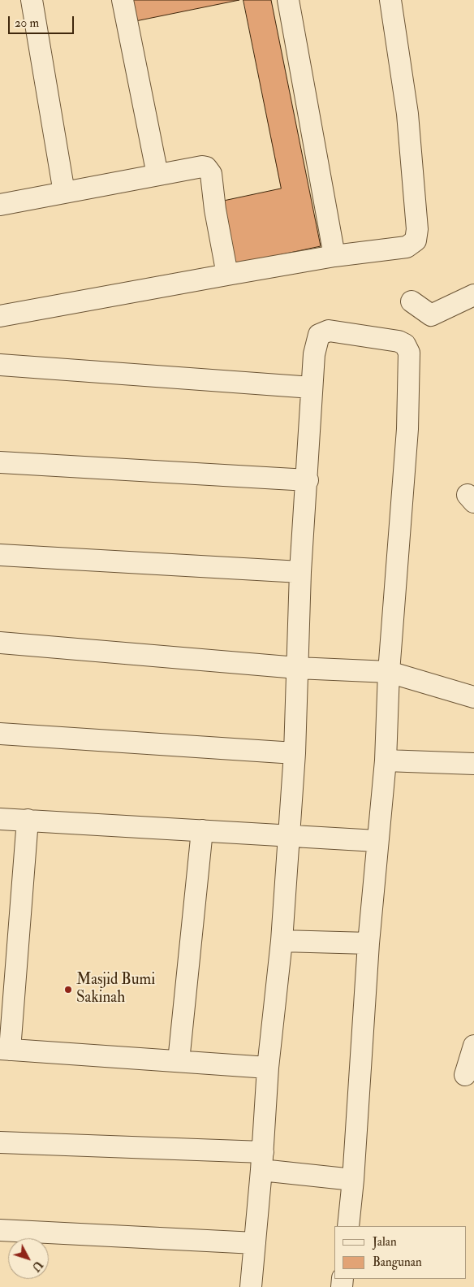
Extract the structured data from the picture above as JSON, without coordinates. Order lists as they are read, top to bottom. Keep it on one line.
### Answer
{"places":["Masjid Bumi Sakinah"],"legend":["Jalan","Bangunan"],"scale_bar":"20 m","north":"bottom right"}
